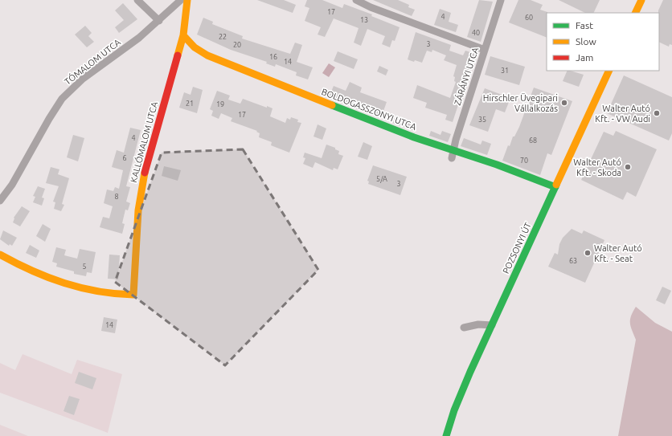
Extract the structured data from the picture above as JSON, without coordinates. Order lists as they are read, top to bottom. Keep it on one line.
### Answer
{"streets":{"street":["TÓMALOM UTCA","ZÁRÁNYI UTCA","BOLDOGASSZONYI UTCA","KALLÓMALOM UTCA","POZSONYI ÚT"]},"crossings":[["ZÁRÁNYI UTCA","BOLDOGASSZONYI UTCA"],["BOLDOGASSZONYI UTCA","KALLÓMALOM UTCA"],["BOLDOGASSZONYI UTCA","POZSONYI ÚT"]],"places":["Hirschler Üvegipari Vállalkozás","Walter Autó Kft. - VW Audi","Walter Autó Kft. - Skoda","Walter Autó Kft. - Seat"],"house_numbers":["17","4","60","13","40","22","3","20","16","14","31","21","19","17","35","4","68","6","70","5/A","3","8","63","5","14"],"legend":["Fast","Slow","Jam"]}
